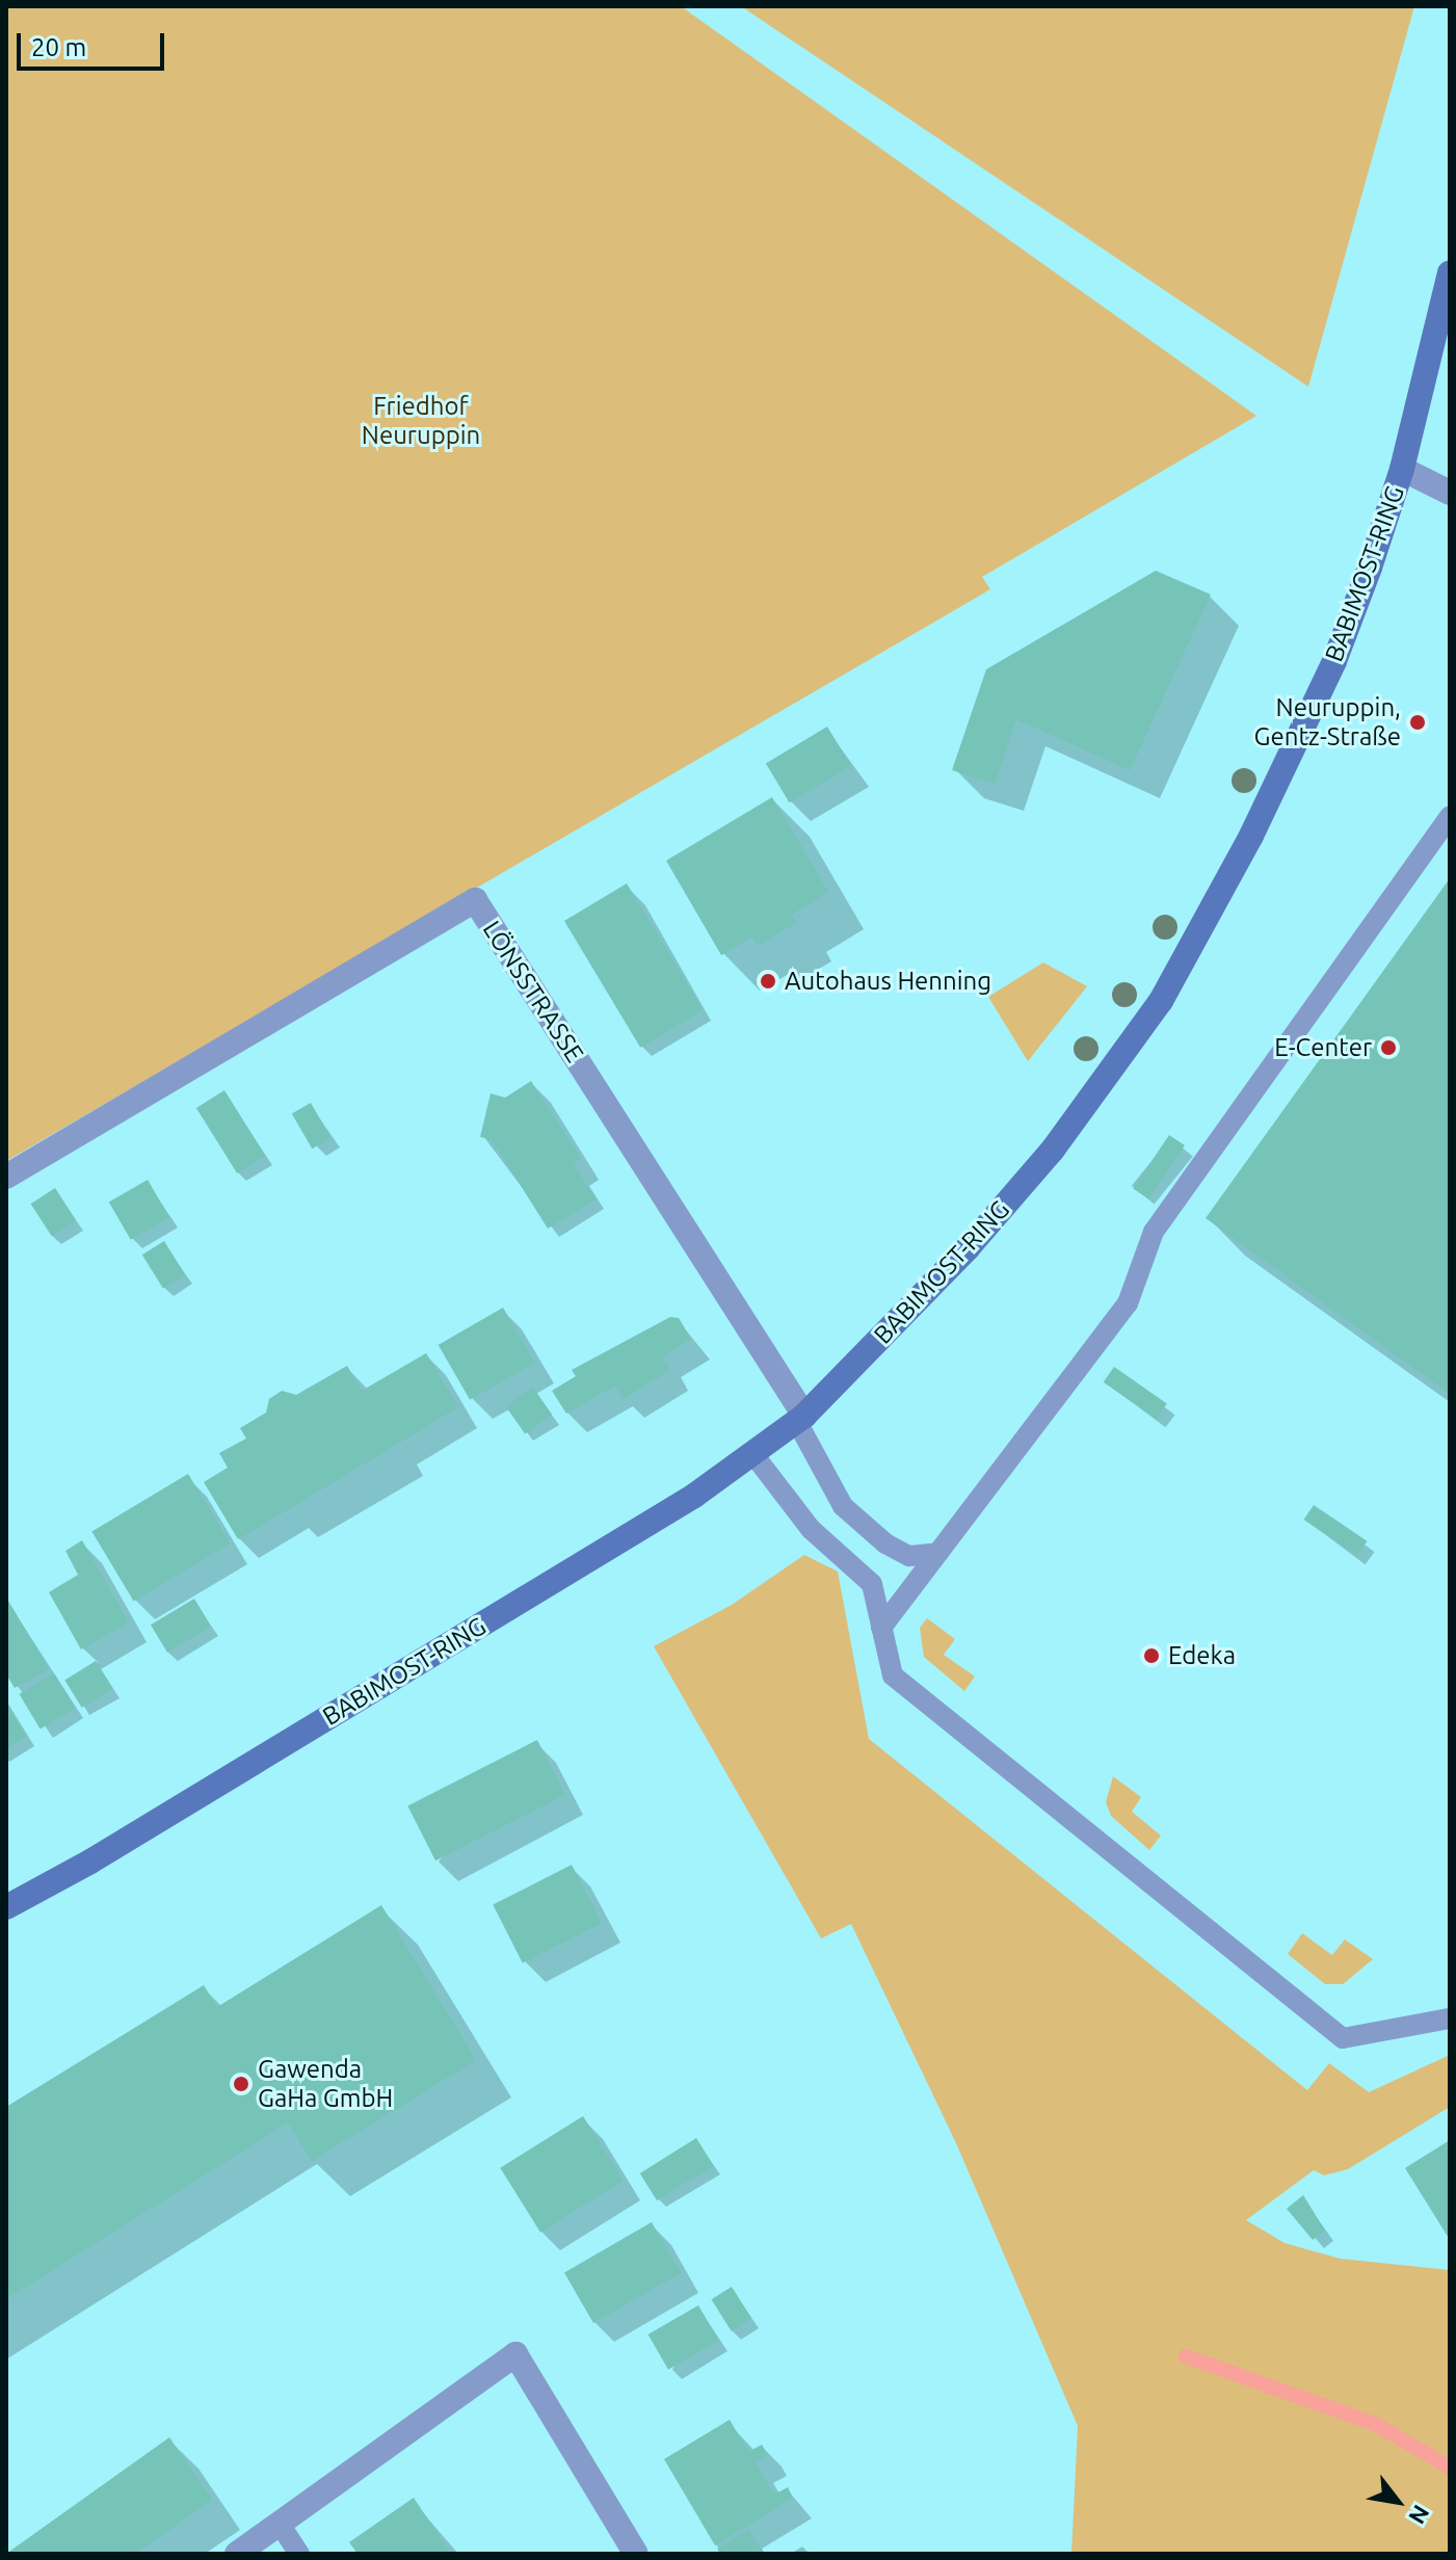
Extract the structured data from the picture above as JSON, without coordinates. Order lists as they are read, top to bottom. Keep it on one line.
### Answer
{"streets":{"main road":["BABIMOST-RING"],"street":["LÖNSSTRASSE"]},"crossings":[["BABIMOST-RING","LÖNSSTRASSE"]],"parks":["Friedhof Neuruppin"],"places":["Neuruppin, Gentz-Straße","Autohaus Henning","E-Center","Edeka","Gawenda GaHa GmbH"],"scale_bar":"20 m","north":"bottom right"}
